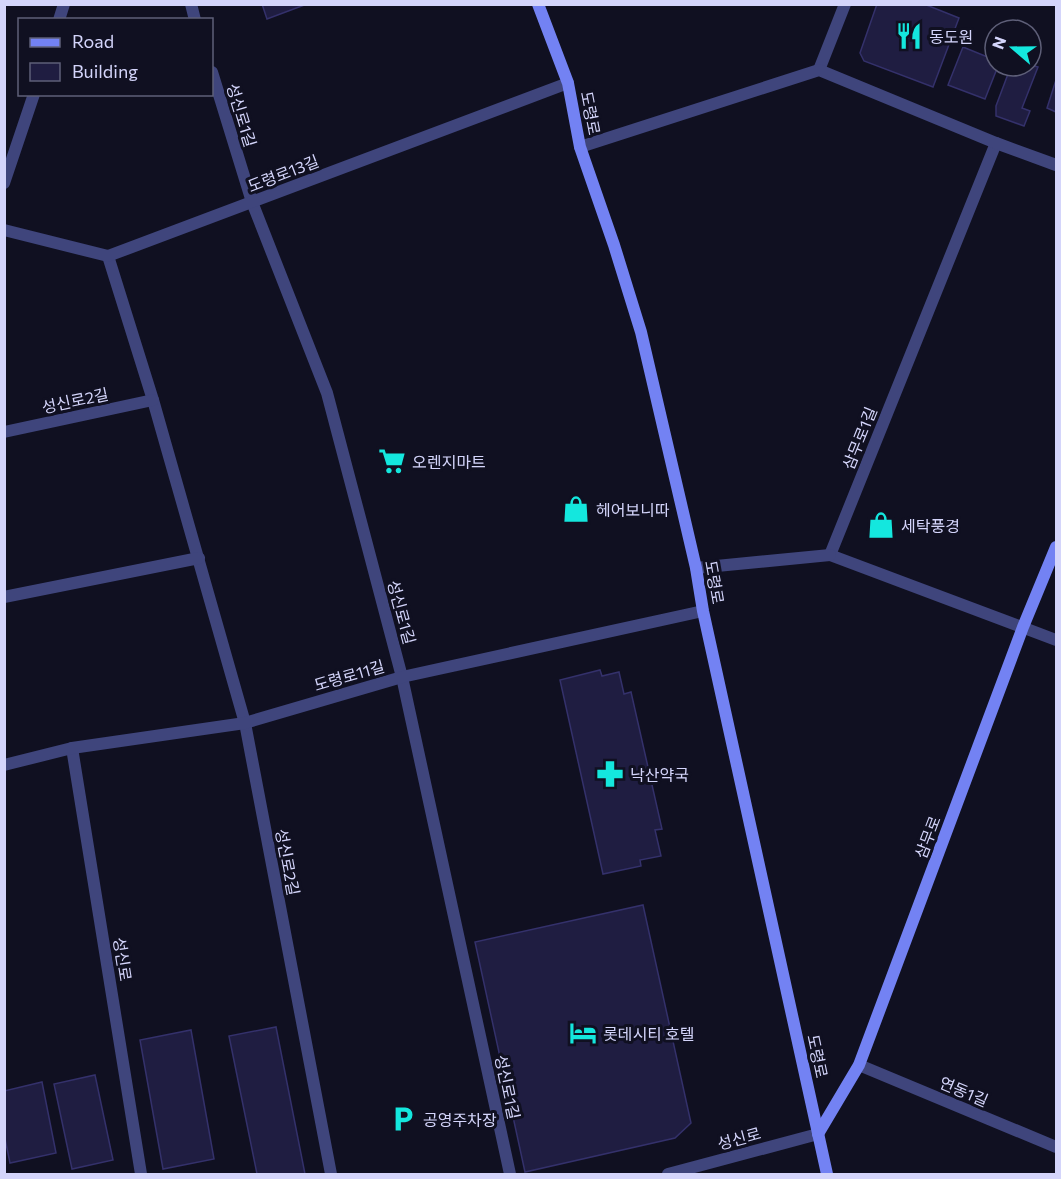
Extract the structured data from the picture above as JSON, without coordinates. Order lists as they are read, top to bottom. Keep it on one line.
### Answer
{"streets":{"main road":["도령로","삼무로"],"street":["성신로1길","도령로13길","성신로2길","삼무로1길","도령로11길","성신로","연동1길"]},"crossings":[["도령로","도령로13길"],["도령로","도령로11길"],["도령로","삼무로"],["도령로","성신로"],["성신로1길","도령로13길"],["성신로1길","도령로11길"],["도령로13길","성신로2길"],["성신로2길","도령로11길"],["도령로11길","성신로"],["삼무로","성신로"],["삼무로","연동1길"]],"places":{"restaurant":["동도원"],"supermarket":["오렌지마트"],"shop":["헤어보니따","세탁풍경"],"pharmacy":["낙산약국"],"hotel":["롯데시티 호텔"],"parking":["공영주차장"]},"legend":["Road","Building"],"north":"left"}
